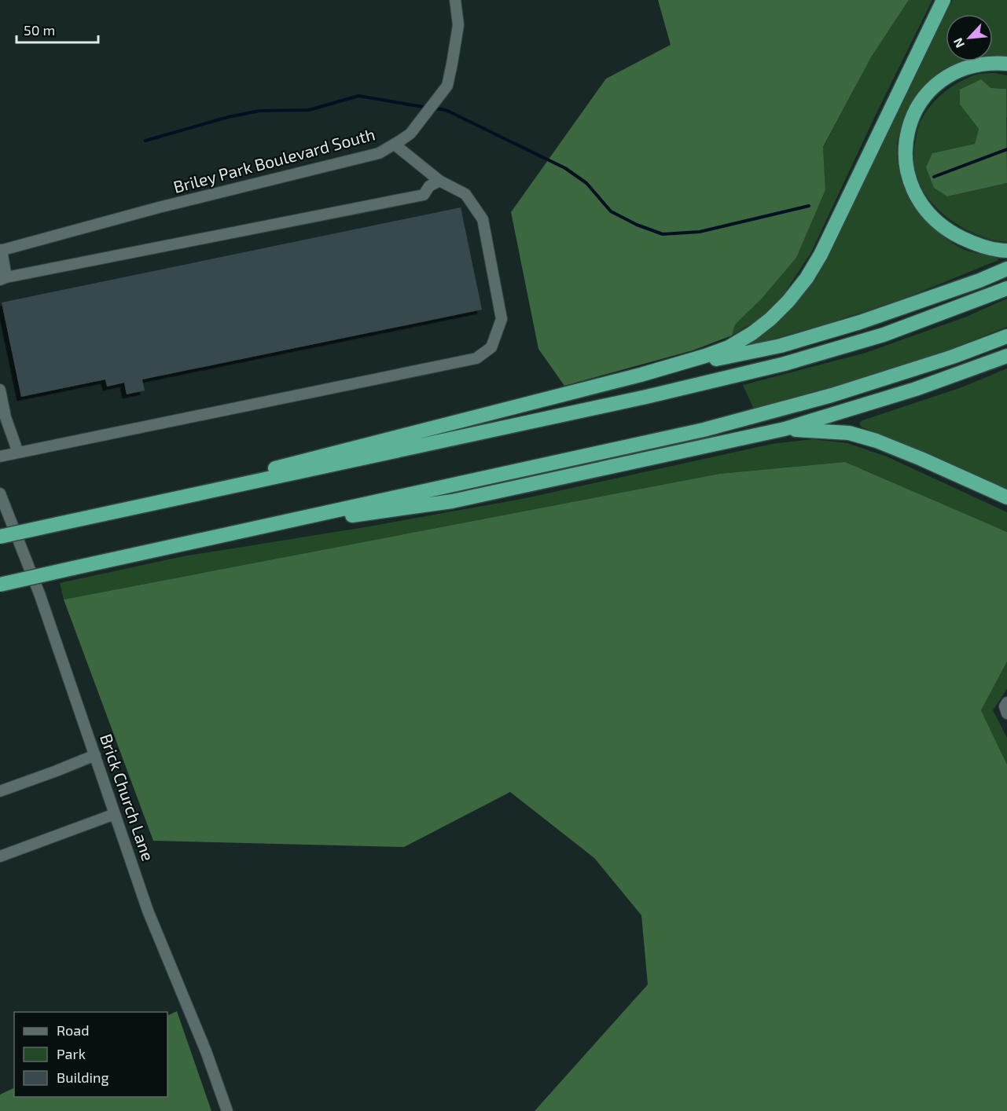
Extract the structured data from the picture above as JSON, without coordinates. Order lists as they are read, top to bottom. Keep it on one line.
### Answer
{"streets":{"street":["Briley Park Boulevard South","Brick Church Lane"]},"legend":["Road","Park","Building"],"scale_bar":"50 m","north":"bottom left"}
